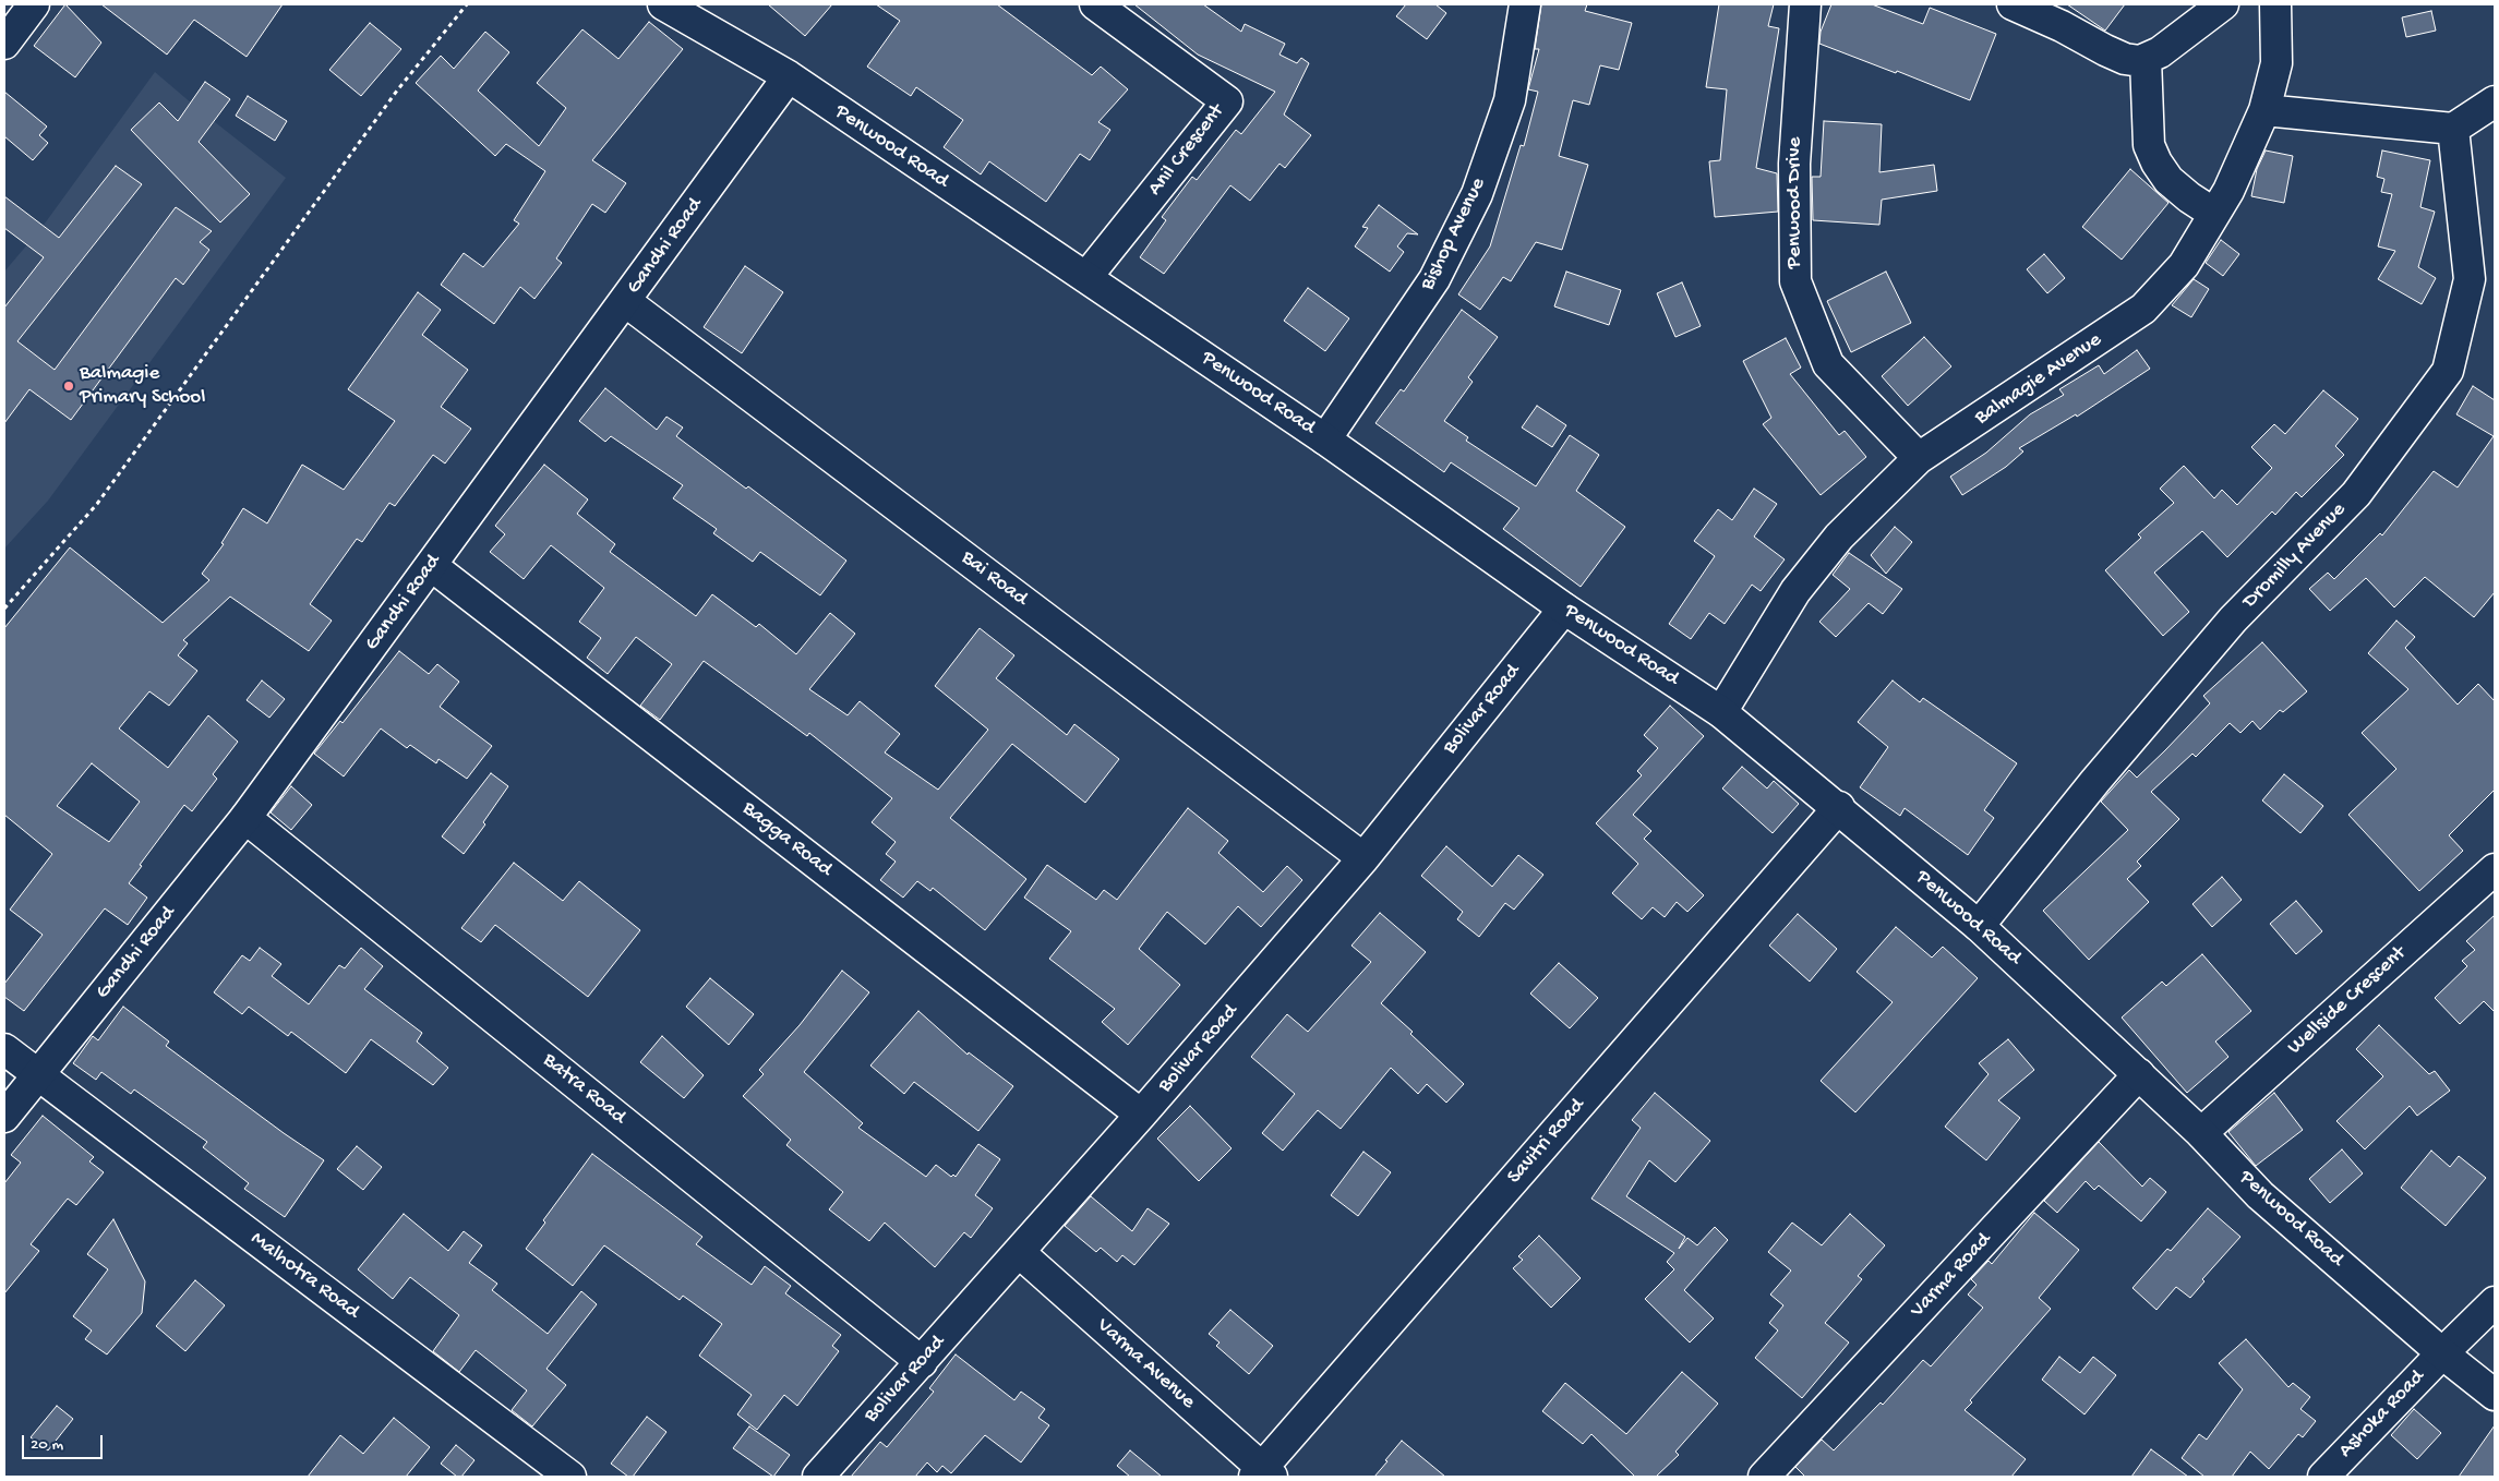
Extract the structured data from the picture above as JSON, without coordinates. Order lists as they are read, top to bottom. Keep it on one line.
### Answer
{"streets":{"street":["Penwood Road","Anil Crescent","Penwood Drive","Bishop Avenue","Gandhi Road","Balmagie Avenue","Dromilly Avenue","Bai Road","Bolivar Road","Bagga Road","Wellside Crescent","Batra Road","Savitri Road","Malhotra Road","Varma Road","Varma Avenue","Ashoka Road"]},"crossings":[["Penwood Road","Anil Crescent"],["Penwood Road","Bishop Avenue"],["Penwood Road","Gandhi Road"],["Penwood Road","Balmagie Avenue"],["Penwood Road","Dromilly Avenue"],["Penwood Road","Bolivar Road"],["Penwood Road","Wellside Crescent"],["Penwood Road","Savitri Road"],["Penwood Road","Varma Road"],["Penwood Road","Ashoka Road"],["Penwood Drive","Balmagie Avenue"],["Gandhi Road","Bai Road"],["Gandhi Road","Bagga Road"],["Gandhi Road","Batra Road"],["Gandhi Road","Malhotra Road"],["Bai Road","Bolivar Road"],["Bolivar Road","Bagga Road"],["Bolivar Road","Batra Road"],["Bolivar Road","Varma Avenue"],["Savitri Road","Varma Avenue"]],"places":["Balmagie Primary School"],"scale_bar":"20 m"}
